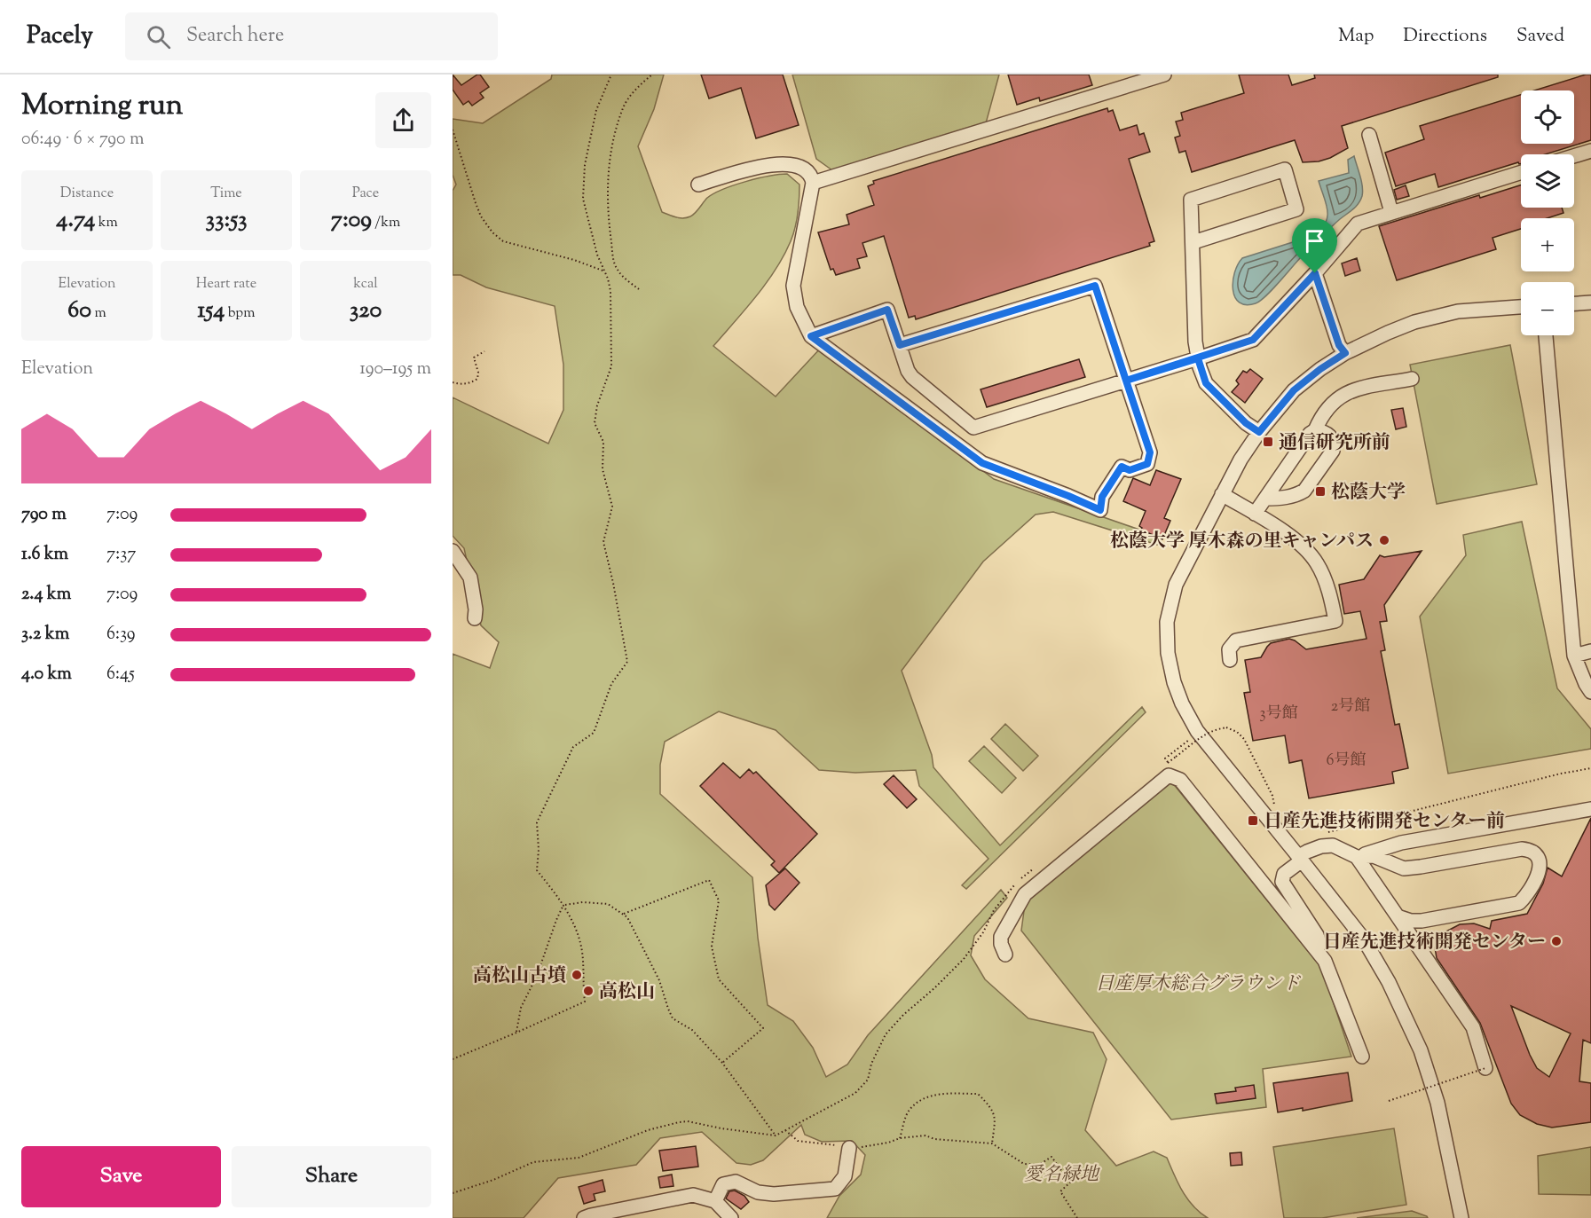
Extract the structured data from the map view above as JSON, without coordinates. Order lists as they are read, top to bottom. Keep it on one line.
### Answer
{"parks":["日産厚木総合グラウンド","愛名緑地"],"places":{"transit":["通信研究所前","松蔭大学","日産先進技術開発センター前"],"other":["松蔭大学 厚木森の里キャンパス","日産先進技術開発センター","高松山古墳","高松山"]},"house_numbers":["2号館","3号館","6号館"],"page":{"header":"Pacely","search":"Search here","nav":["Map","Directions","Saved"],"heading":["Morning run","06:49 · 6 × 790 m"],"map_buttons":["+","−"],"stats":[["Distance","4.74 km"],["Time","33:53"],["Pace","7:09 /km"],["Elevation","60 m"],["Heart rate","154 bpm"],["kcal","320"]],"chart":["Elevation","190–195 m"],"list":[{"name":"790 m","note":"7:09"},{"name":"1.6 km","note":"7:37"},{"name":"2.4 km","note":"7:09"},{"name":"3.2 km","note":"6:39"},{"name":"4.0 km","note":"6:45"}],"buttons":["Save","Share"]}}
